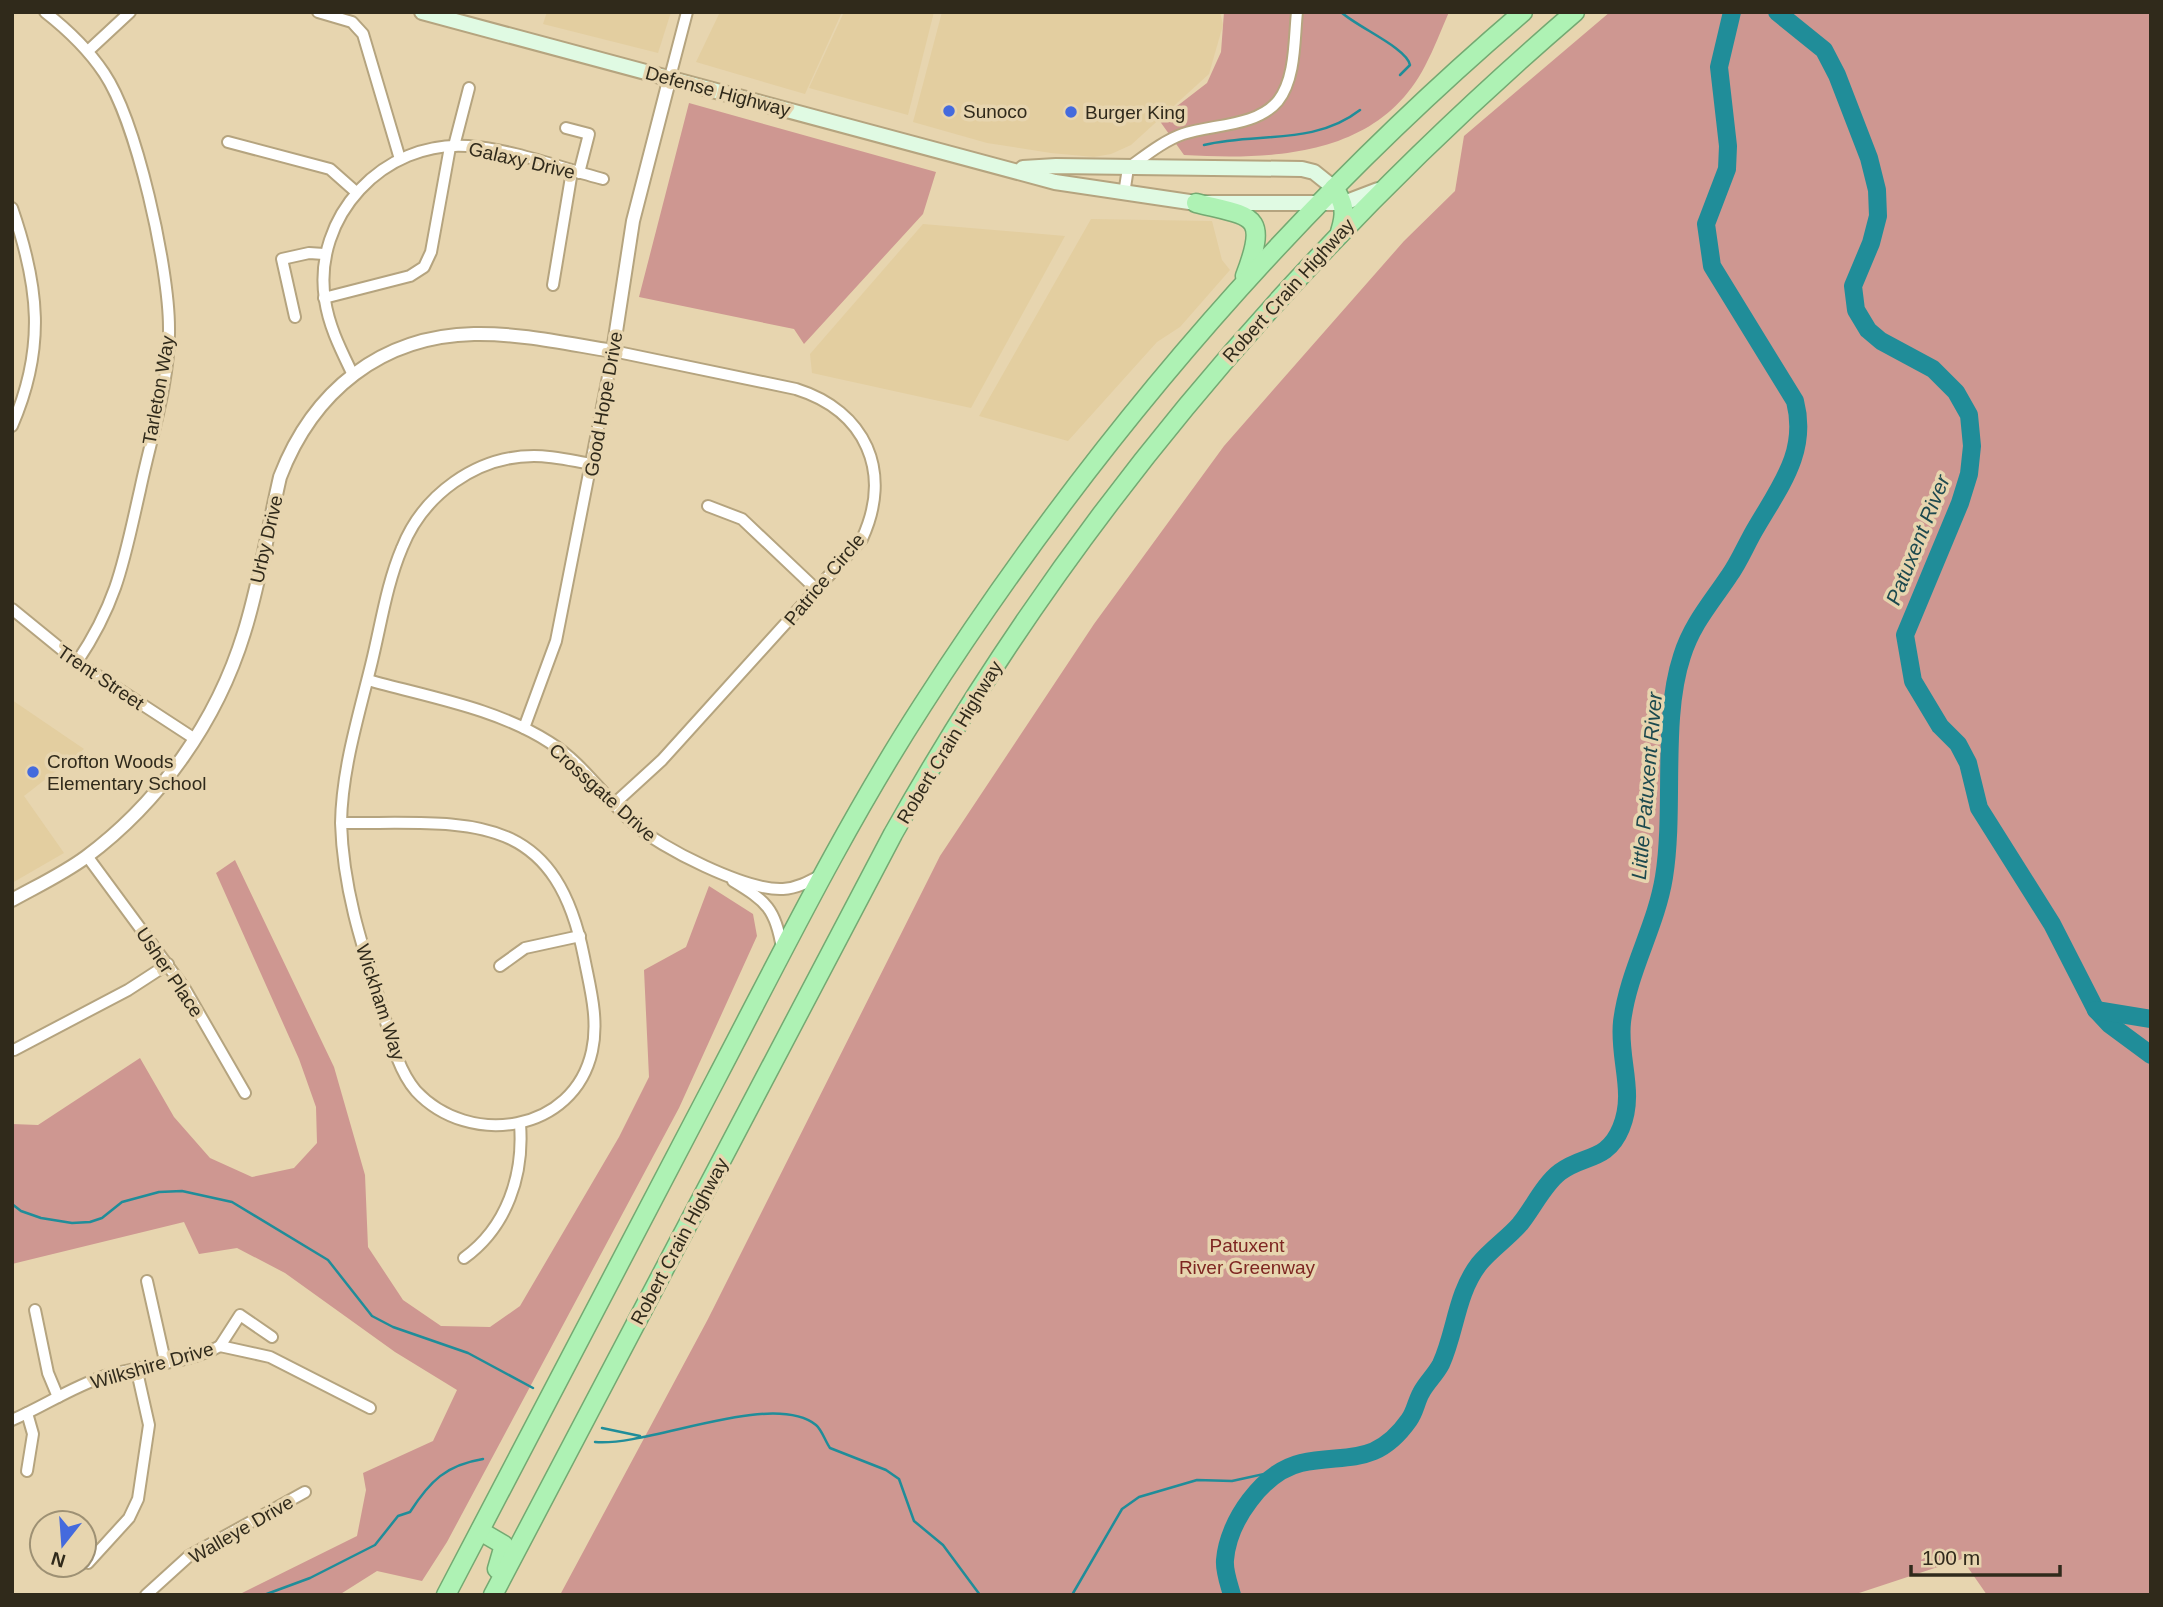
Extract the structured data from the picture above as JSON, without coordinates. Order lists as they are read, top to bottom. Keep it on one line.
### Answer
{"streets":{"highway":["Robert Crain Highway"],"main road":["Defense Highway"],"street":["Galaxy Drive","Tarleton Way","Good Hope Drive","Urby Drive","Patrice Circle","Trent Street","Crossgate Drive","Usher Place","Wickham Way","Wilkshire Drive","Walleye Drive"]},"crossings":[["Defense Highway","Robert Crain Highway"],["Defense Highway","Good Hope Drive"],["Galaxy Drive","Urby Drive"],["Robert Crain Highway","Crossgate Drive"],["Tarleton Way","Trent Street"],["Good Hope Drive","Urby Drive"],["Good Hope Drive","Patrice Circle"],["Good Hope Drive","Crossgate Drive"],["Good Hope Drive","Wickham Way"],["Urby Drive","Patrice Circle"],["Urby Drive","Trent Street"],["Urby Drive","Usher Place"],["Patrice Circle","Crossgate Drive"],["Crossgate Drive","Wickham Way"]],"water":["Patuxent River","Little Patuxent River"],"parks":["Patuxent River Greenway"],"places":["Sunoco","Burger King","Crofton Woods Elementary School"],"scale_bar":"100 m","north":"bottom"}
